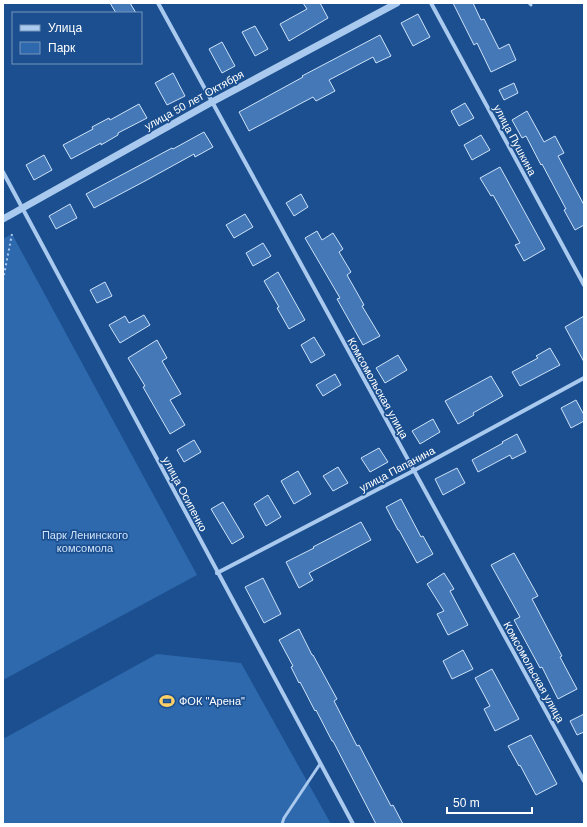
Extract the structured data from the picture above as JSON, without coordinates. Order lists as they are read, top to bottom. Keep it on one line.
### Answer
{"streets":{"street":["улица 50 лет Октября","улица Пушкина","Комсомольская улица","улица Папанина","улица Осипенко"]},"crossings":[["улица 50 лет Октября","Комсомольская улица"],["улица 50 лет Октября","улица Осипенко"],["Комсомольская улица","улица Папанина"],["улица Папанина","улица Осипенко"]],"parks":["Парк Ленинского комсомола"],"places":{"sports":["ФОК \"Арена\""]},"legend":["Улица","Парк"],"scale_bar":"50 m"}
